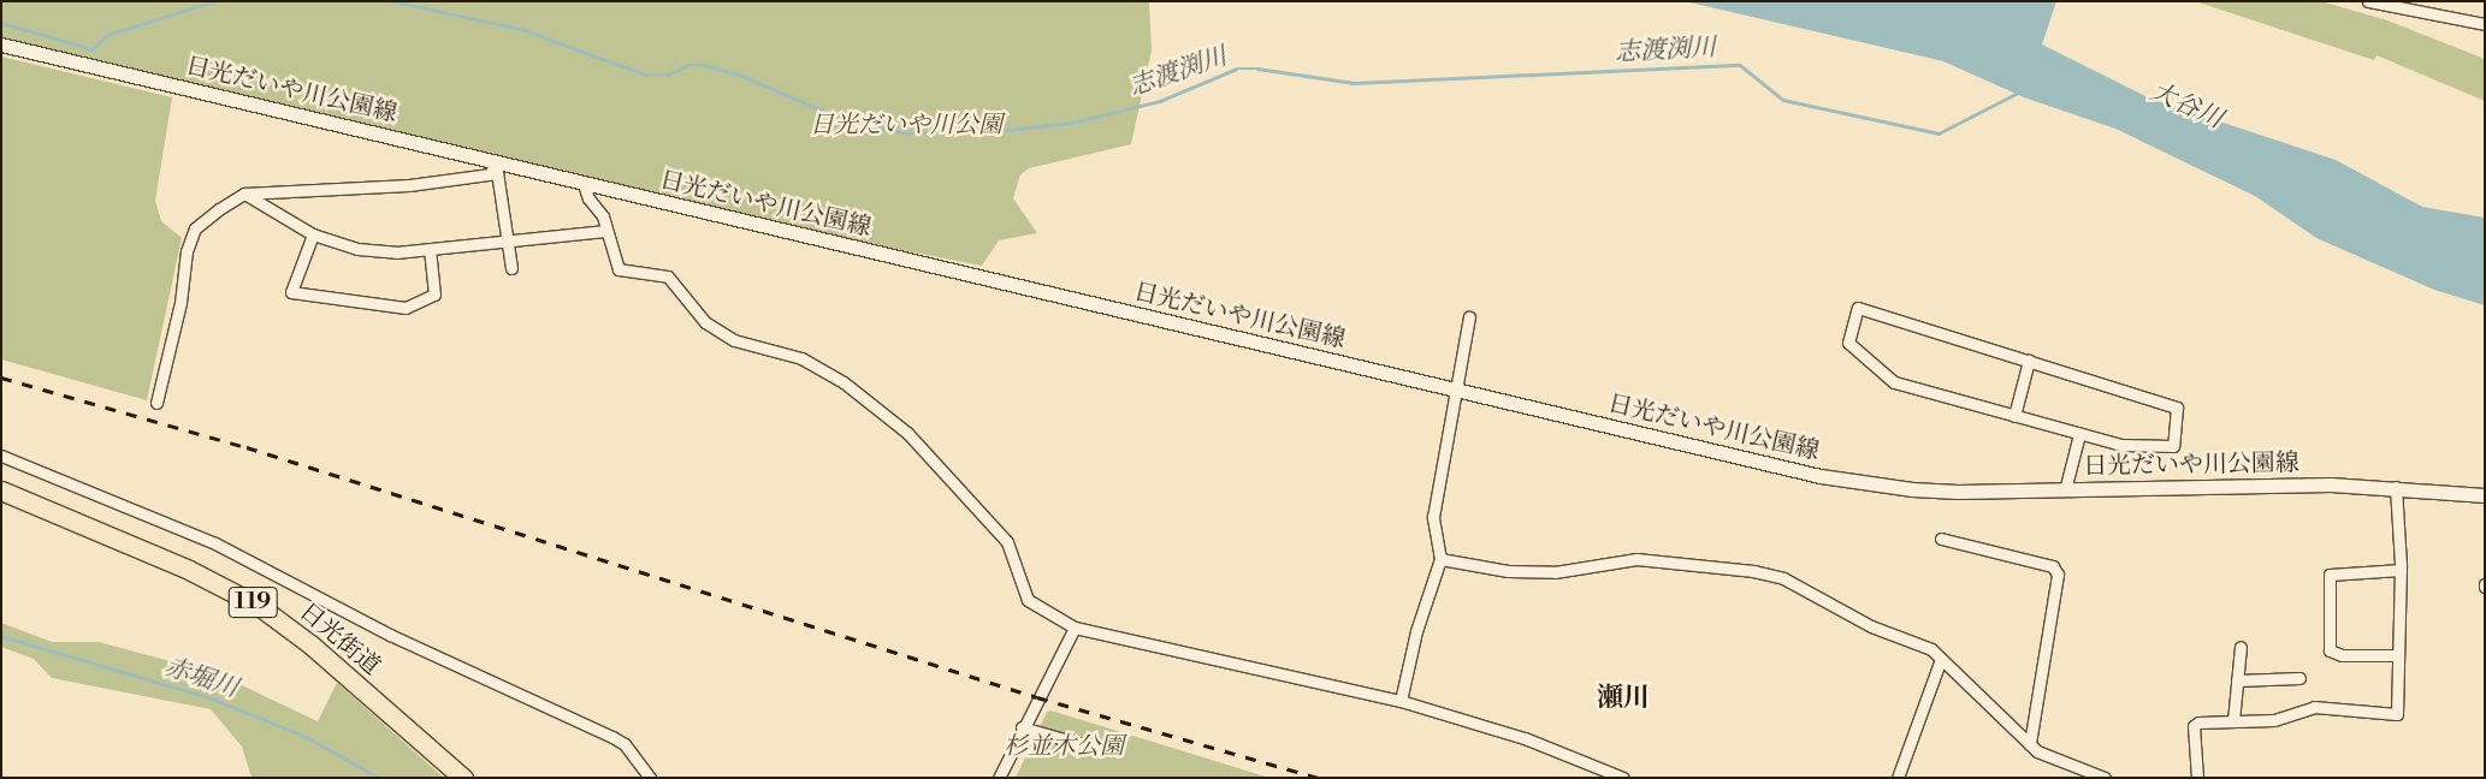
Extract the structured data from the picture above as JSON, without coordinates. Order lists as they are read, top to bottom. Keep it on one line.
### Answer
{"streets":{"highway":["119","日光街道"],"main road":["日光だいや川公園線"]},"districts":["瀬川"],"water":["志渡渕川","大谷川","赤堀川"],"parks":["日光だいや川公園","杉並木公園"]}
